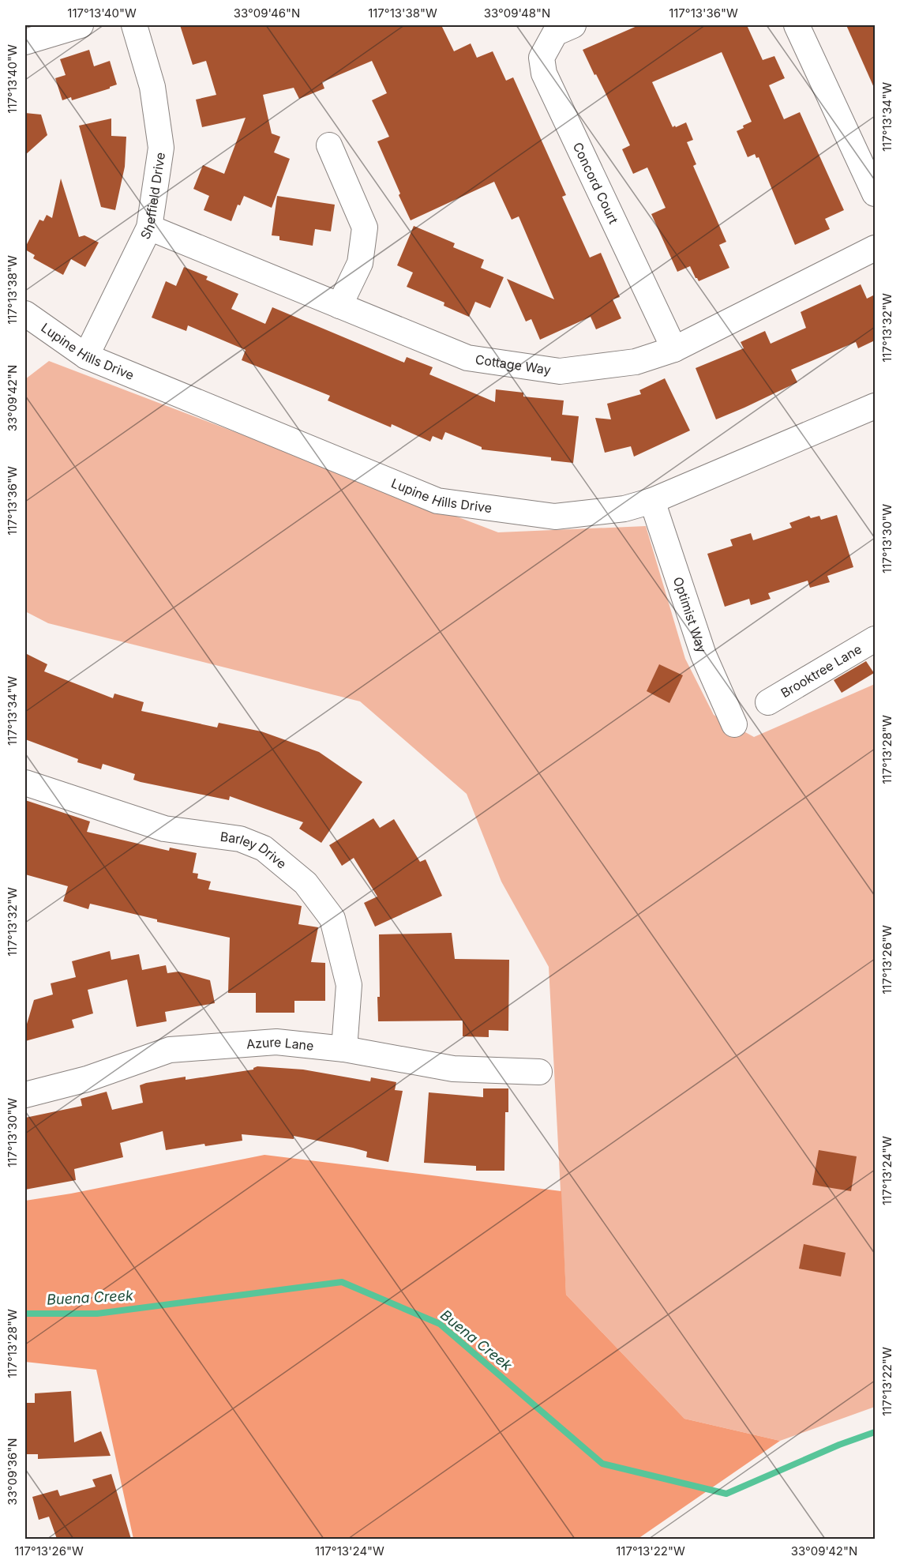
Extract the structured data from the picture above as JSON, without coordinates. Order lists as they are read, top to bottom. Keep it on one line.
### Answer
{"streets":{"street":["Concord Court","Sheffield Drive","Lupine Hills Drive","Cottage Way","Optimist Way","Brooktree Lane","Barley Drive","Azure Lane"]},"crossings":[["Concord Court","Cottage Way"],["Sheffield Drive","Lupine Hills Drive"],["Sheffield Drive","Cottage Way"],["Lupine Hills Drive","Optimist Way"],["Barley Drive","Azure Lane"]],"water":["Buena Creek"],"coordinates":["117°13'40\"W","33°09'46\"N","117°13'38\"W","33°09'48\"N","117°13'36\"W","117°13'34\"W","117°13'32\"W","33°09'42\"N","117°13'30\"W","117°13'28\"W","117°13'26\"W","117°13'24\"W","117°13'22\"W","33°09'36\"N"]}
